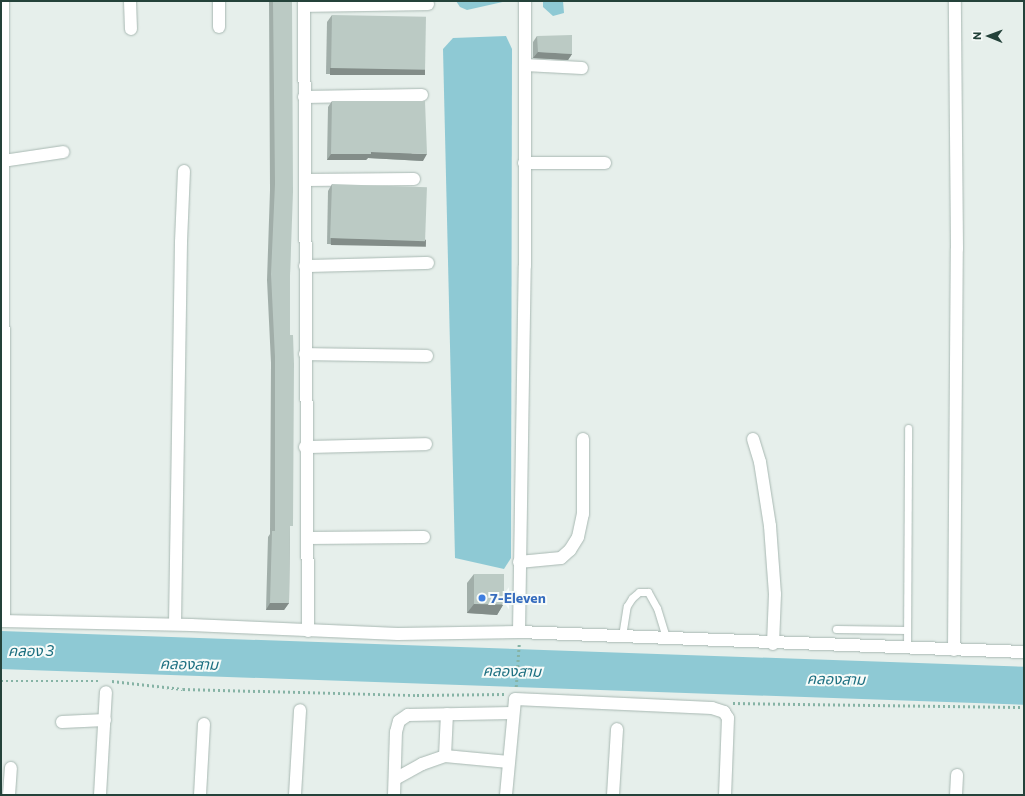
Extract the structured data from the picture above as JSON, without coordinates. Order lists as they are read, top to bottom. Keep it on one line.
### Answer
{"water":["คลอง 3","คลองสาม"],"places":["7-Eleven"],"north":"left"}
